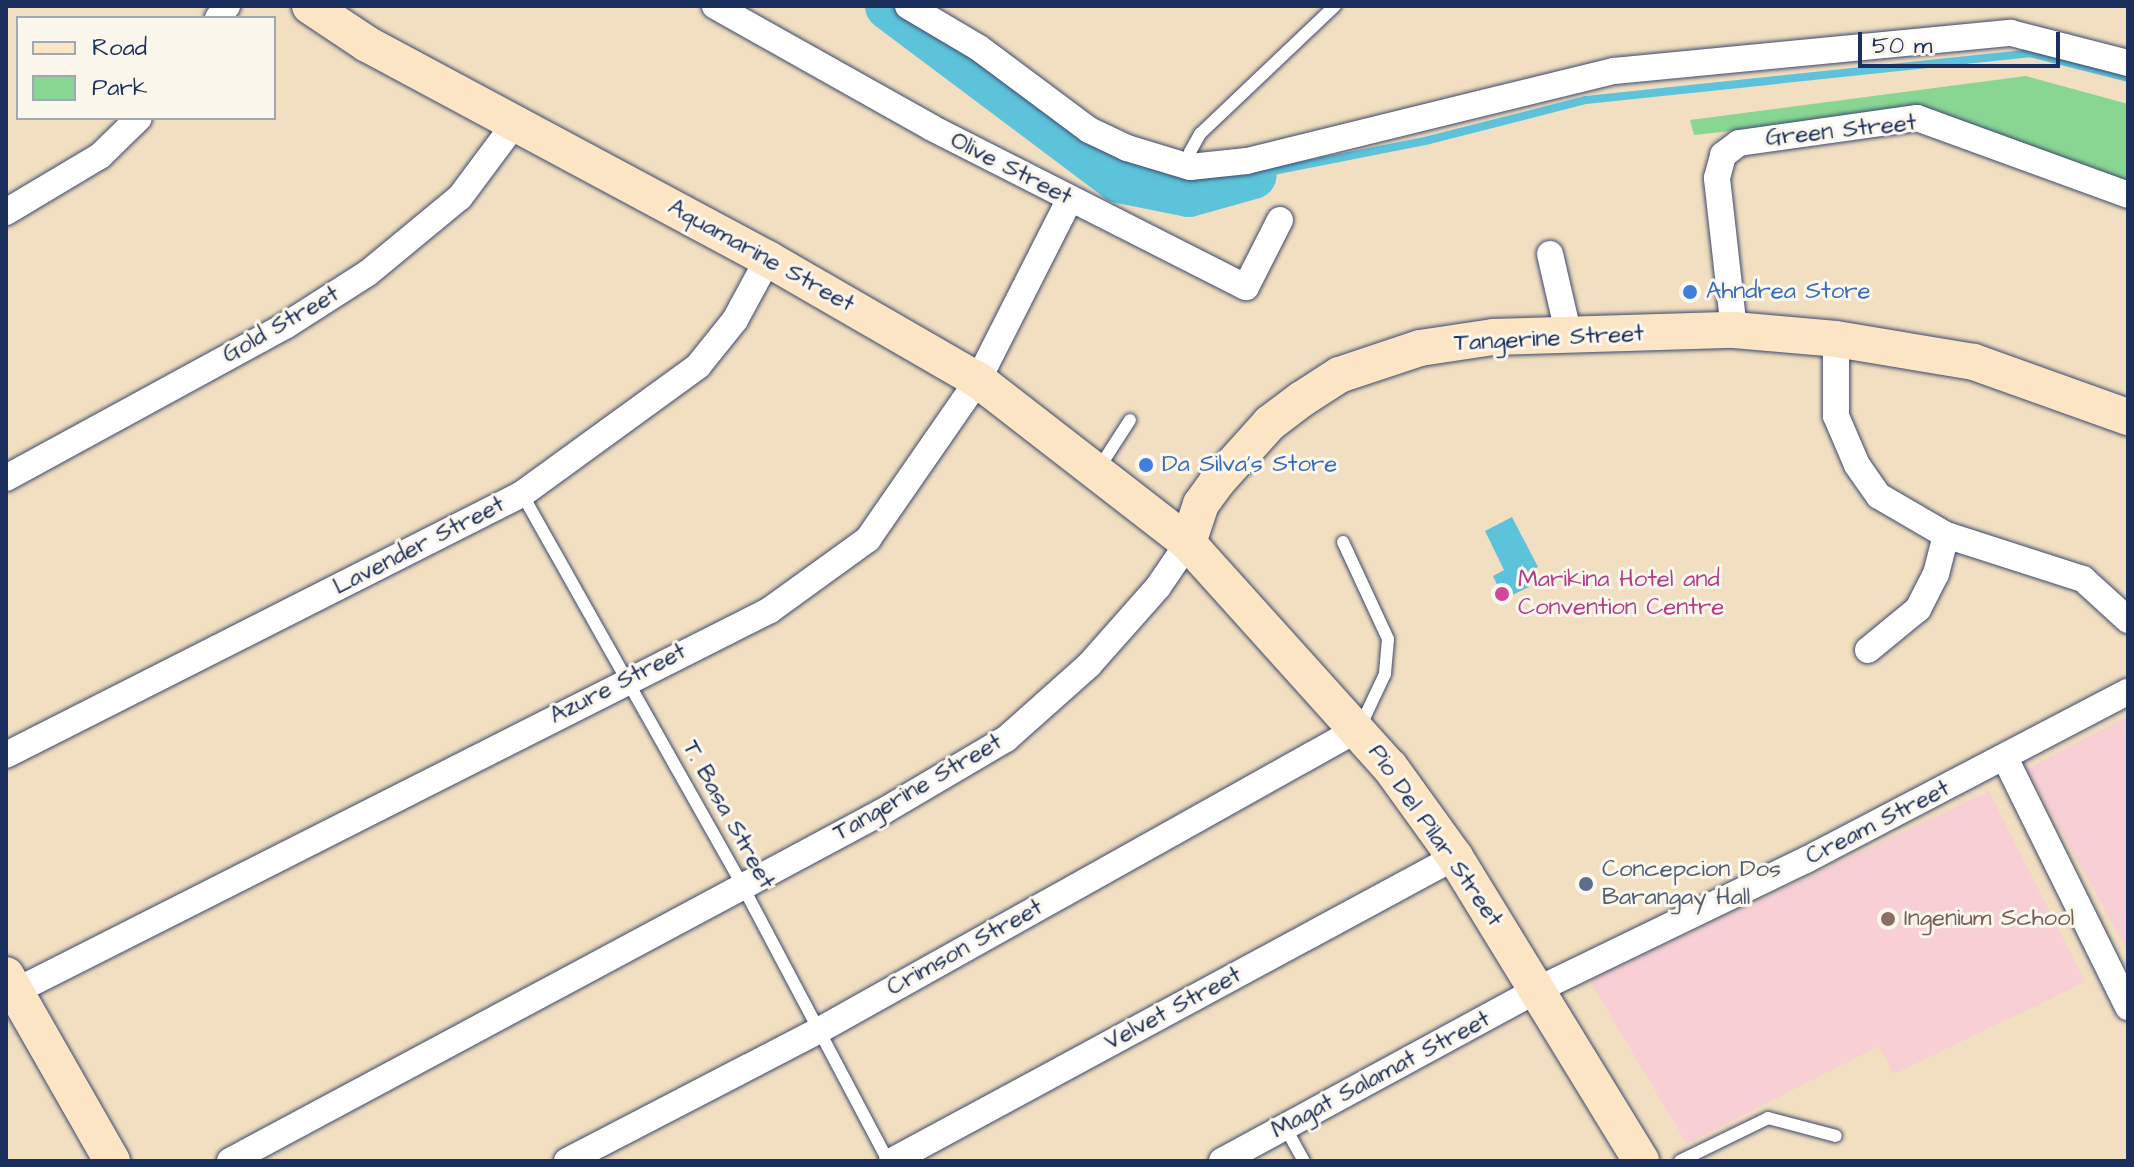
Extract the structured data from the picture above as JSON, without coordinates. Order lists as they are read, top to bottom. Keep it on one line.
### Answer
{"streets":{"street":["Green Street","Olive Street","Aquamarine Street","Gold Street","Tangerine Street","Lavender Street","Azure Street","Cream Street","Pio Del Pilar Street","Crimson Street","Velvet Street","Magat Salamat Street"],"lane":["T. Basa Street"]},"crossings":[["Green Street","Tangerine Street"],["Olive Street","Azure Street"],["Aquamarine Street","Gold Street"],["Aquamarine Street","Tangerine Street"],["Aquamarine Street","Lavender Street"],["Aquamarine Street","Azure Street"],["Aquamarine Street","Pio Del Pilar Street"],["Tangerine Street","T. Basa Street"],["Tangerine Street","Pio Del Pilar Street"],["Lavender Street","T. Basa Street"],["Azure Street","T. Basa Street"],["T. Basa Street","Crimson Street"],["T. Basa Street","Velvet Street"],["Cream Street","Pio Del Pilar Street"],["Cream Street","Magat Salamat Street"],["Pio Del Pilar Street","Crimson Street"],["Pio Del Pilar Street","Velvet Street"],["Pio Del Pilar Street","Magat Salamat Street"]],"places":["Ahndrea Store","Da Silva's Store","Marikina Hotel and Convention Centre","Concepcion Dos Barangay Hall","Ingenium School"],"legend":["Road","Park"],"scale_bar":"50 m"}
